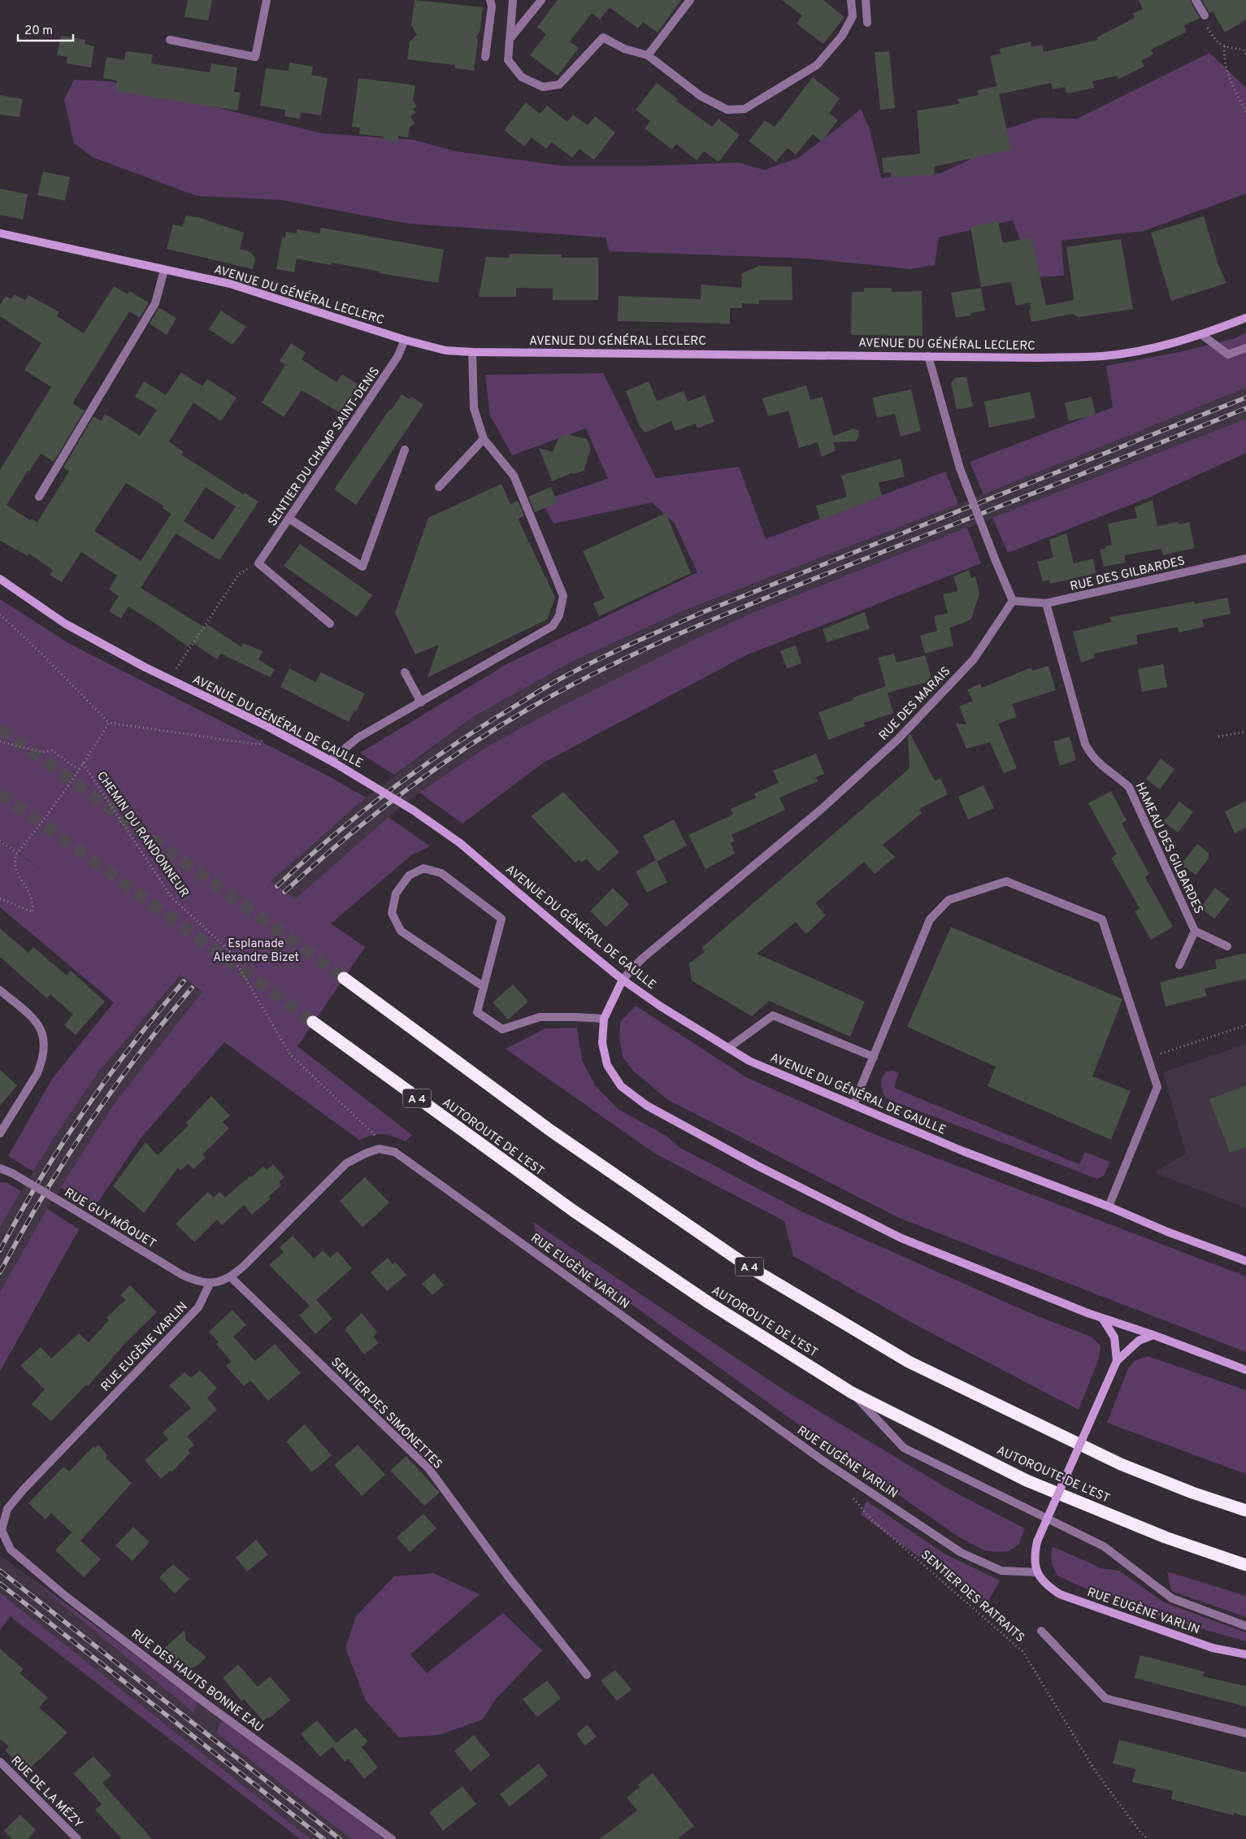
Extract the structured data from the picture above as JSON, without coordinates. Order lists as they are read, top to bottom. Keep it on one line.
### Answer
{"streets":{"highway":["A 4","AUTOROUTE DE L’EST"],"main road":["AVENUE DU GÉNÉRAL LECLERC","AVENUE DU GÉNÉRAL DE GAULLE","RUE EUGÈNE VARLIN"],"street":["SENTIER DU CHAMP SAINT-DENIS","RUE DES GILBARDES","RUE DES MARAIS","HAMEAU DES GILBARDES","RUE GUY MÔQUET","SENTIER DES SIMONETTES","RUE DES HAUTS BONNE EAU","RUE DE LA MÉZY"],"path":["CHEMIN DU RANDONNEUR","SENTIER DES RATRAITS"]},"crossings":[["AVENUE DU GÉNÉRAL LECLERC","SENTIER DU CHAMP SAINT-DENIS"],["RUE DES GILBARDES","RUE DES MARAIS"],["RUE DES GILBARDES","HAMEAU DES GILBARDES"],["RUE DES MARAIS","AVENUE DU GÉNÉRAL DE GAULLE"],["RUE GUY MÔQUET","RUE EUGÈNE VARLIN"],["RUE EUGÈNE VARLIN","SENTIER DES SIMONETTES"],["RUE EUGÈNE VARLIN","RUE DES HAUTS BONNE EAU"]],"parks":["Esplanade Alexandre Bizet"],"scale_bar":"20 m"}
